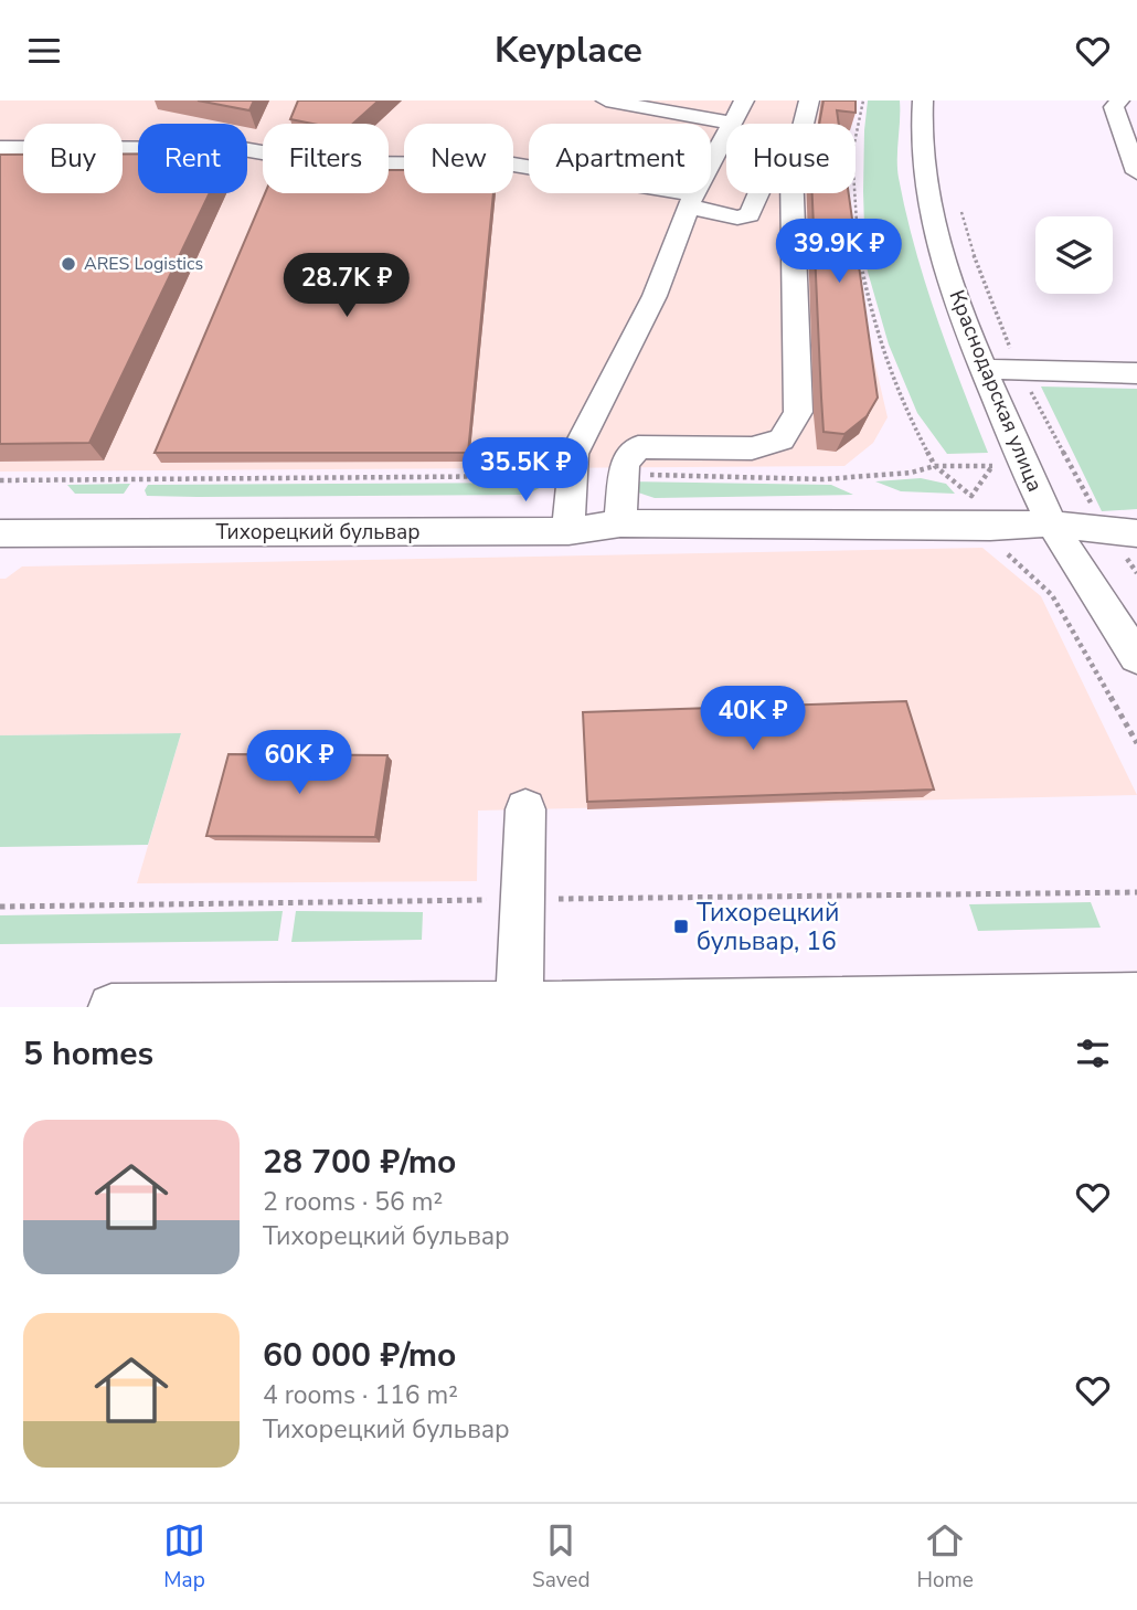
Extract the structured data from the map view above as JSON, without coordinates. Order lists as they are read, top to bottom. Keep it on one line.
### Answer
{"streets":{"street":["Краснодарская улица","Тихорецкий бульвар"]},"crossings":[["Краснодарская улица","Тихорецкий бульвар"]],"places":{"other":["ARES Logistics"],"transit":["Тихорецкий бульвар, 16"]},"page":{"header":"Keyplace","chip":["Buy","Rent","Filters","New","Apartment","House"],"price":["39.9K ₽","28.7K ₽","35.5K ₽","40K ₽","60K ₽"],"heading":"5 homes","list":[{"name":"28 700 ₽/mo","note":"2 rooms · 56 m² · Тихорецкий бульвар"},{"name":"60 000 ₽/mo","note":"4 rooms · 116 m² · Тихорецкий бульвар"}],"tabs":["Map","Saved","Home"]}}
